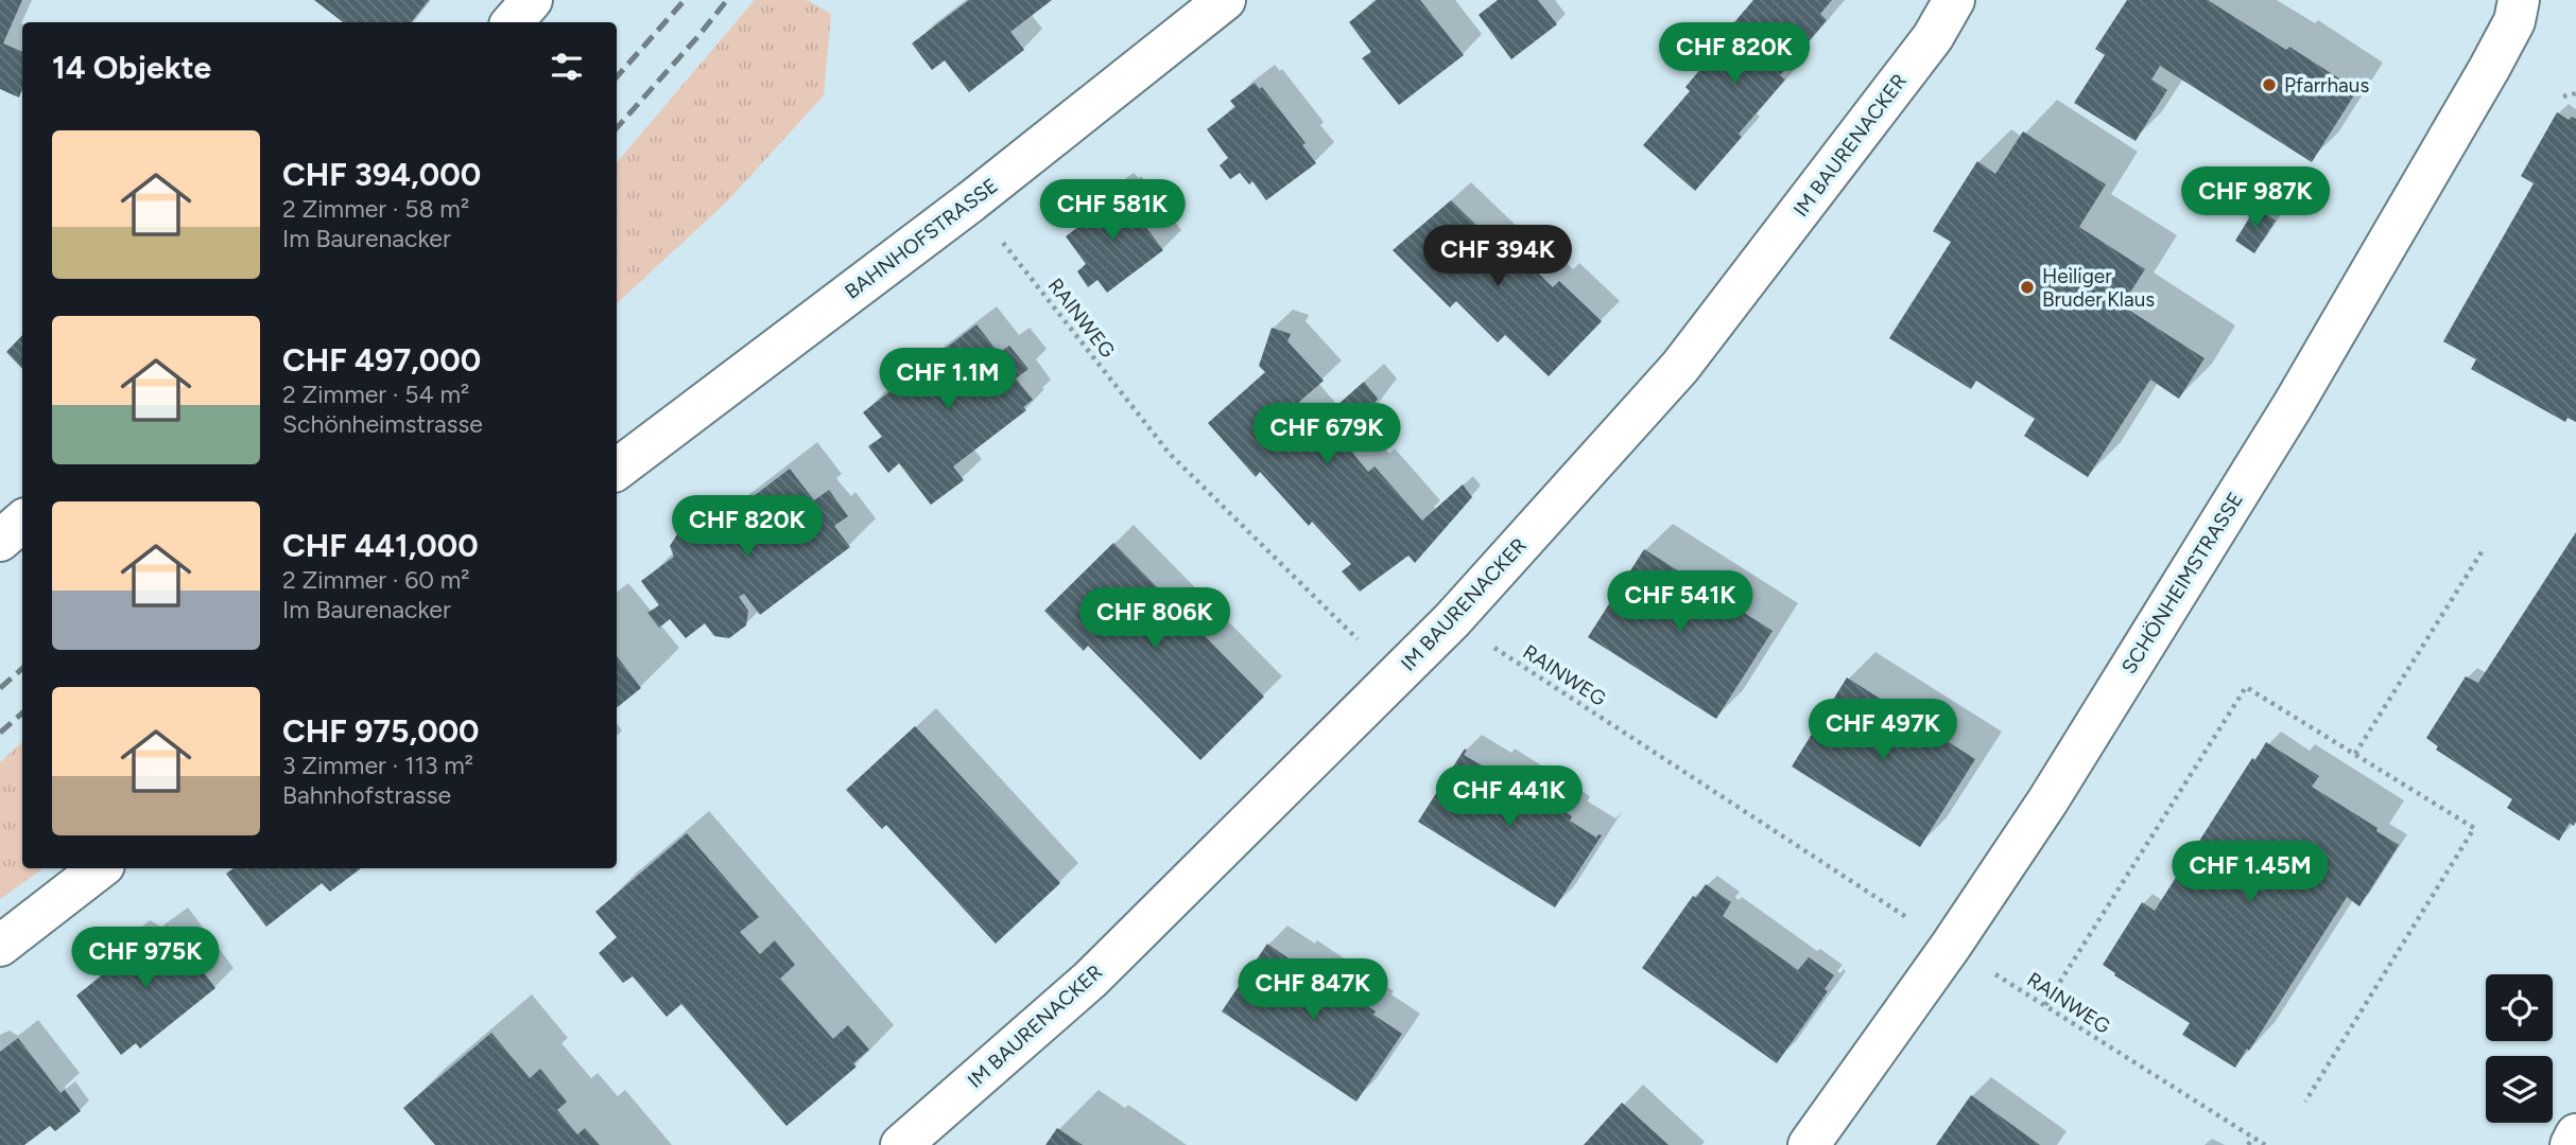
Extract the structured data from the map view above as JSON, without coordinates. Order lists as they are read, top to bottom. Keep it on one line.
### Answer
{"streets":{"street":["IM BAURENACKER","BAHNHOFSTRASSE","SCHÖNHEIMSTRASSE"],"path":["RAINWEG"]},"crossings":[["IM BAURENACKER","RAINWEG"],["BAHNHOFSTRASSE","RAINWEG"],["RAINWEG","SCHÖNHEIMSTRASSE"]],"places":["Pfarrhaus","Heiliger Bruder Klaus"],"page":{"price":["CHF 820K","CHF 987K","CHF 581K","CHF 394K","CHF 1.1M","CHF 679K","CHF 820K","CHF 541K","CHF 806K","CHF 497K","CHF 441K","CHF 1.45M","CHF 975K","CHF 847K"],"heading":"14 Objekte","list":[{"name":"CHF 394,000","note":"2 Zimmer · 58 m² · Im Baurenacker"},{"name":"CHF 497,000","note":"2 Zimmer · 54 m² · Schönheimstrasse"},{"name":"CHF 441,000","note":"2 Zimmer · 60 m² · Im Baurenacker"},{"name":"CHF 975,000","note":"3 Zimmer · 113 m² · Bahnhofstrasse"}]}}
